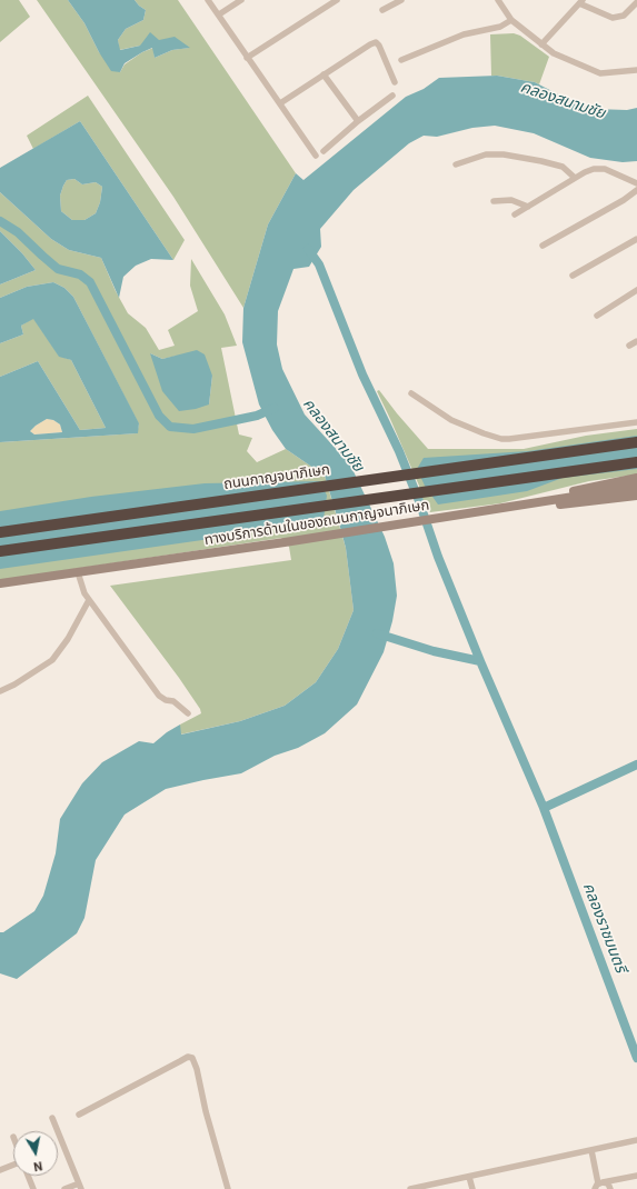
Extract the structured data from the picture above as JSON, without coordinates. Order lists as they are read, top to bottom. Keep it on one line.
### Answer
{"streets":{"highway":["ถนนกาญจนาภิเษก"],"main road":["ทางบริการด้านในของถนนกาญจนาภิเษก"]},"water":["คลองสนามชัย","คลองราชมนตรี"],"north":"bottom"}
